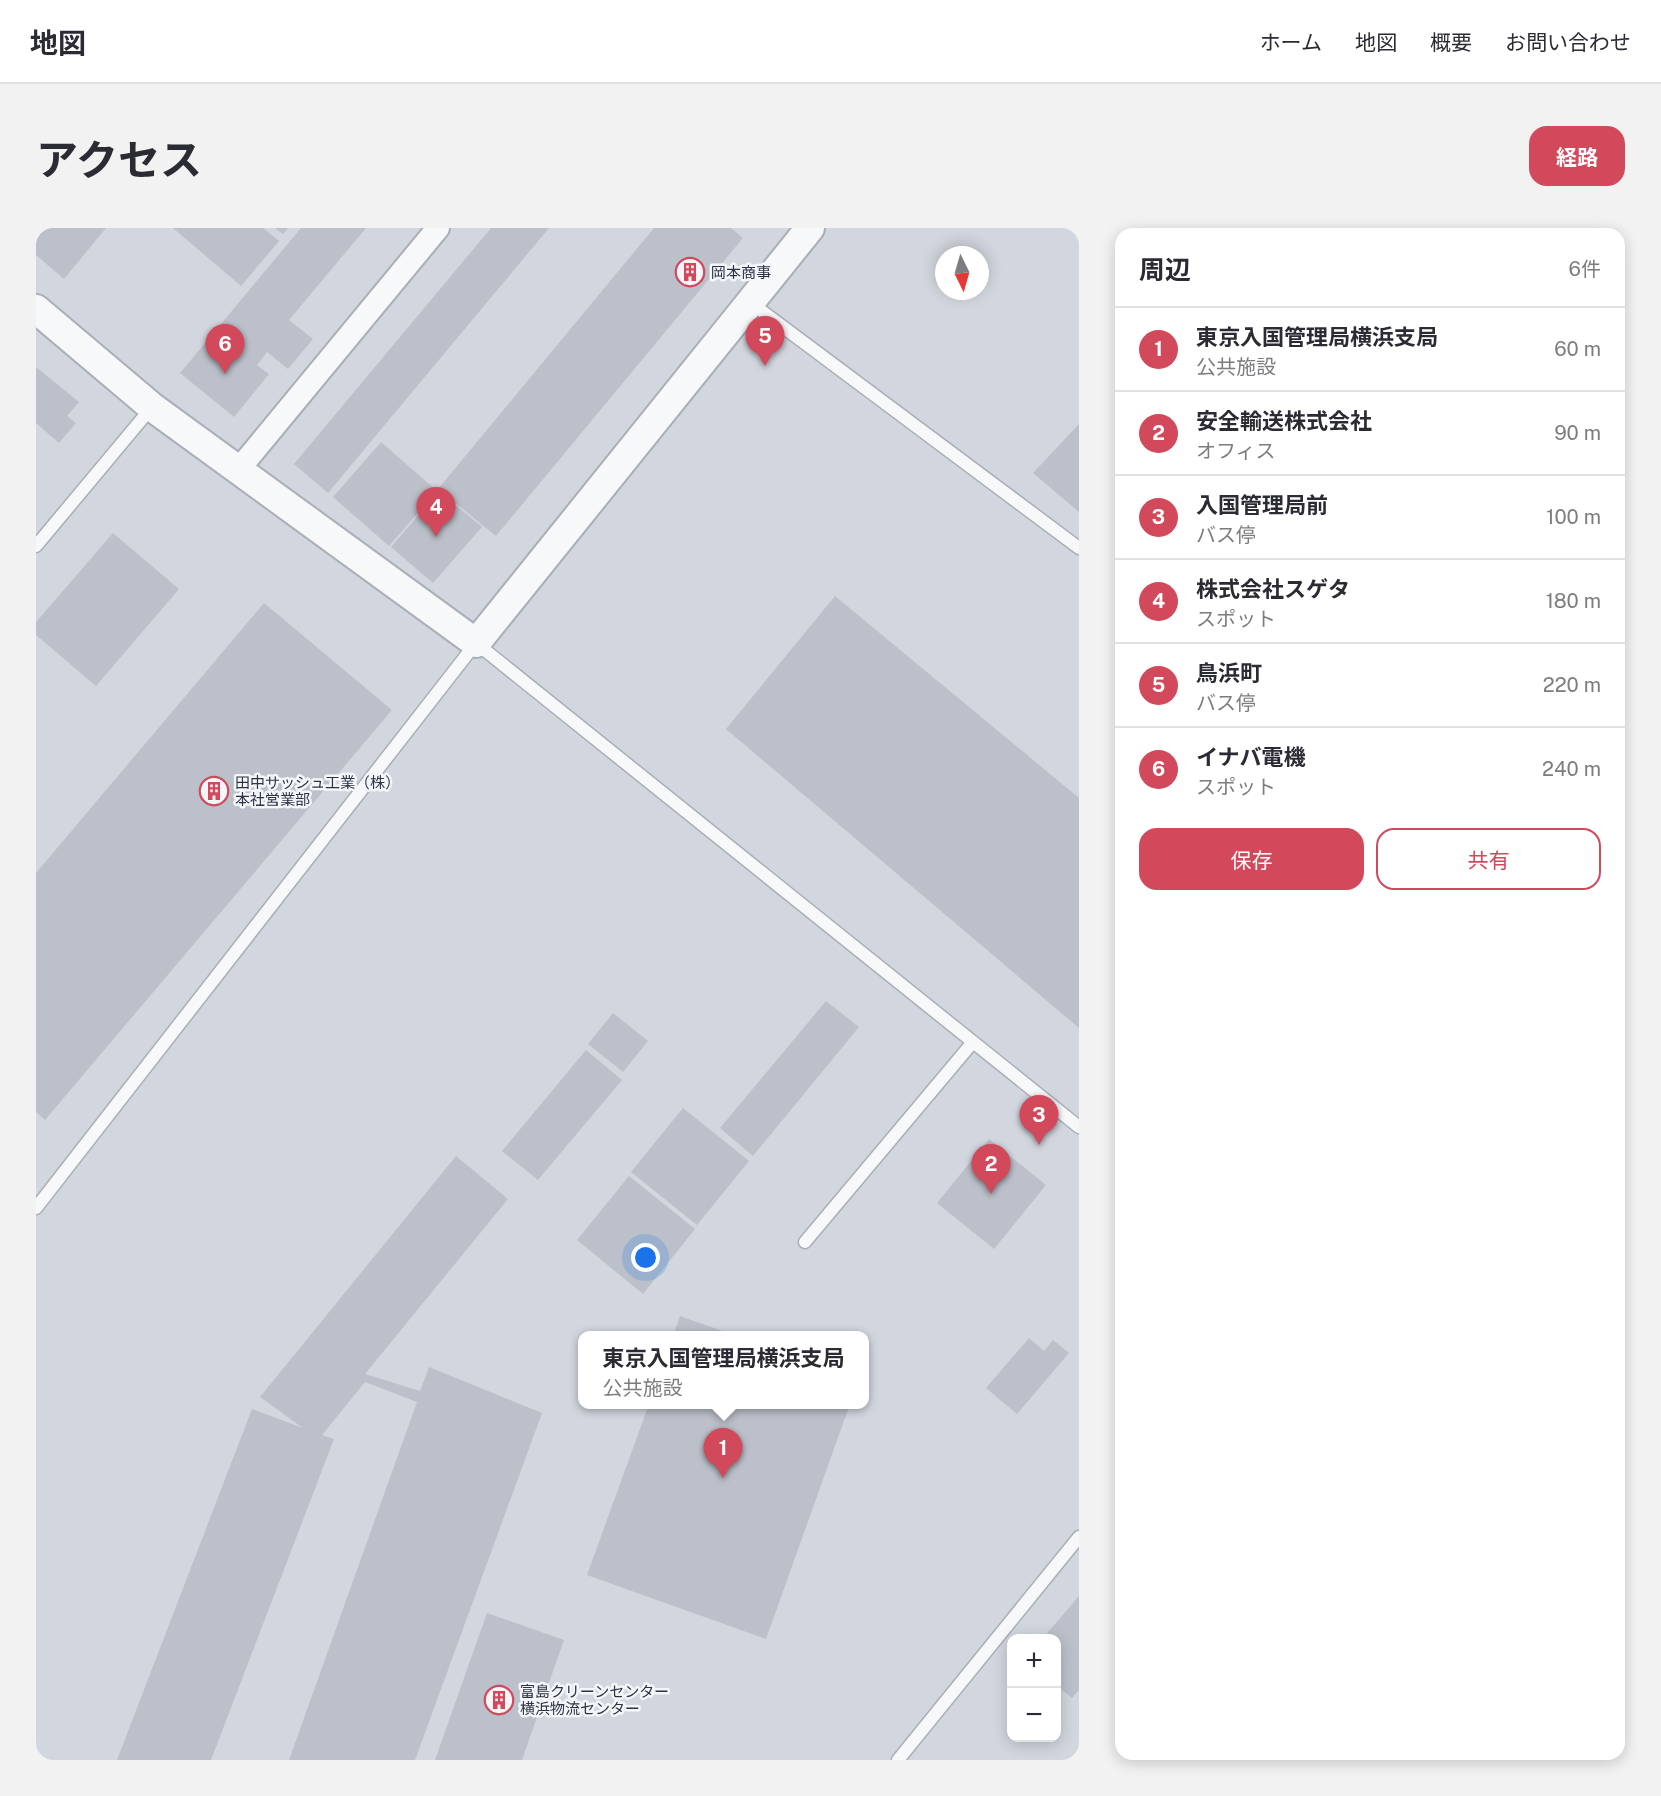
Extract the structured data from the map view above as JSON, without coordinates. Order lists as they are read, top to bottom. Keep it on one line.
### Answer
{"places":{"building":["岡本商事","田中サッシュ工業（株） 本社営業部","富島クリーンセンター 横浜物流センター"]},"north":"bottom","page":{"header":"地図","nav":["ホーム","地図","概要","お問い合わせ"],"title":"アクセス","buttons":["経路",["保存","共有"]],"heading":["周辺","6件"],"list":[{"mark":"1","name":"東京入国管理局横浜支局","note":"公共施設","value":"60 m"},{"mark":"2","name":"安全輸送株式会社","note":"オフィス","value":"90 m"},{"mark":"3","name":"入国管理局前","note":"バス停","value":"100 m"},{"mark":"4","name":"株式会社スゲタ","note":"スポット","value":"180 m"},{"mark":"5","name":"鳥浜町","note":"バス停","value":"220 m"},{"mark":"6","name":"イナバ電機","note":"スポット","value":"240 m"}],"pins":["5","6","4","3","2","1"],"popup":["東京入国管理局横浜支局","公共施設"],"map_buttons":["+","−"]}}
